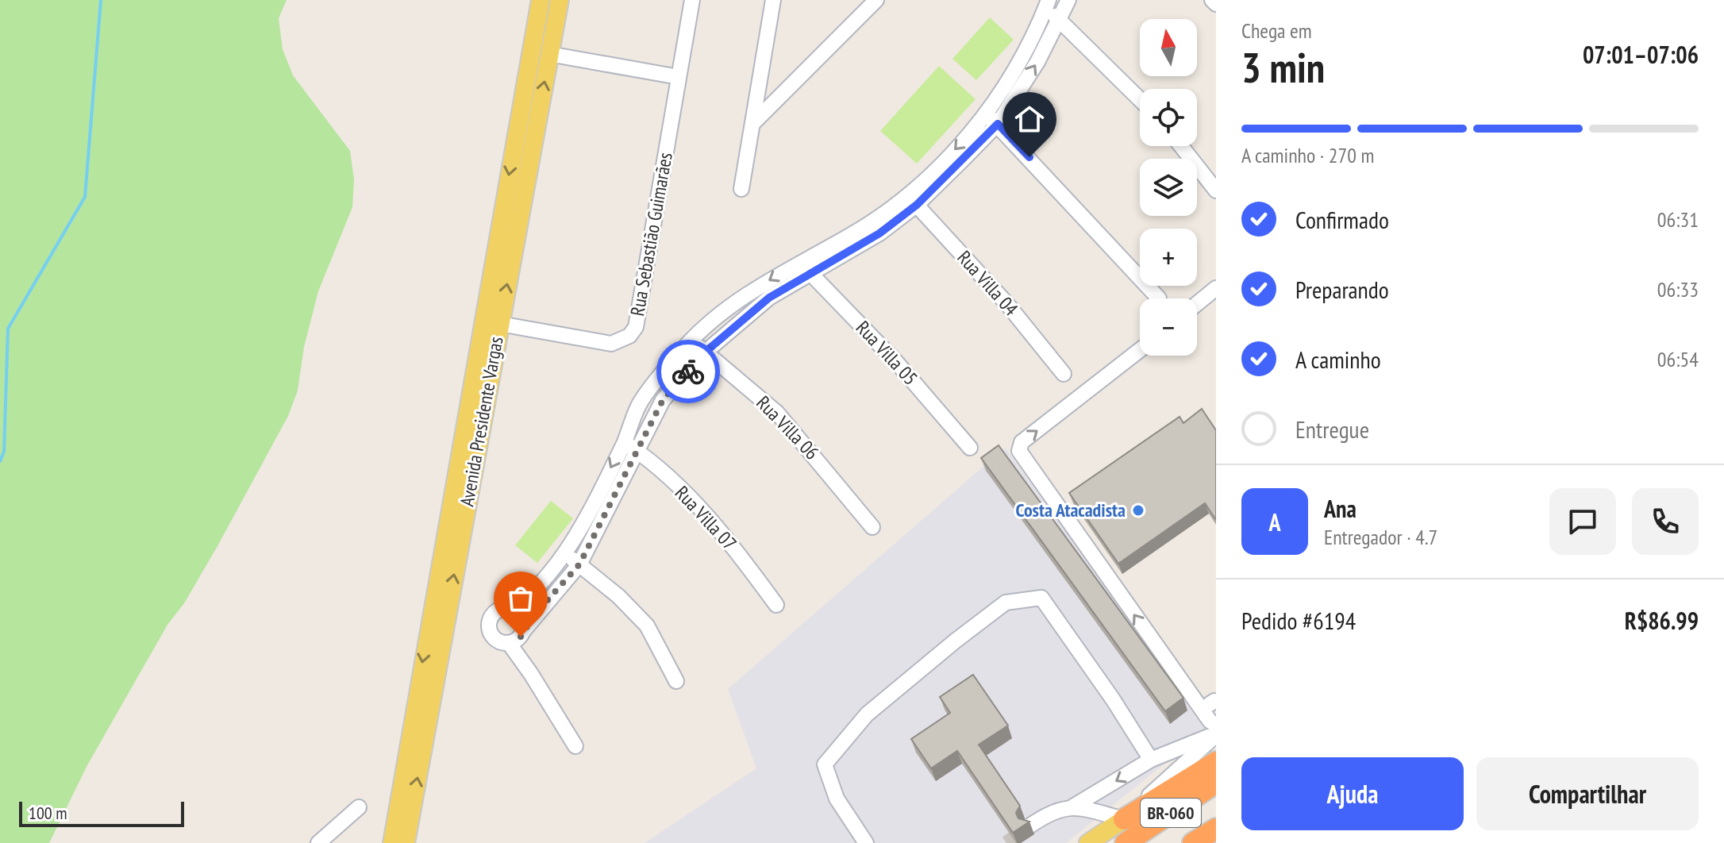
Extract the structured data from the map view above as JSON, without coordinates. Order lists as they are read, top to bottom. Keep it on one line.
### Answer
{"streets":{"highway":["BR-060"],"main road":["Avenida Presidente Vargas"],"street":["Rua Sebastião Guimarães","Rua Villa 04","Rua Villa 05","Rua Villa 06","Rua Villa 07"]},"crossings":[["Rua Sebastião Guimarães","Avenida Presidente Vargas"]],"places":["Costa Atacadista"],"scale_bar":"100 m","north":"top","page":{"heading":["3 min","Chega em","07:01–07:06"],"panel":["Ana","Entregador · 4.7","Pedido #6194","R$86.99"],"map_buttons":["+","−"],"bar":"A caminho · 270 m","list":[["Confirmado","06:31"],["Preparando","06:33"],["A caminho","06:54"],"Entregue"],"round":"A","buttons":["Ajuda","Compartilhar"],"scale":"100 m"}}
